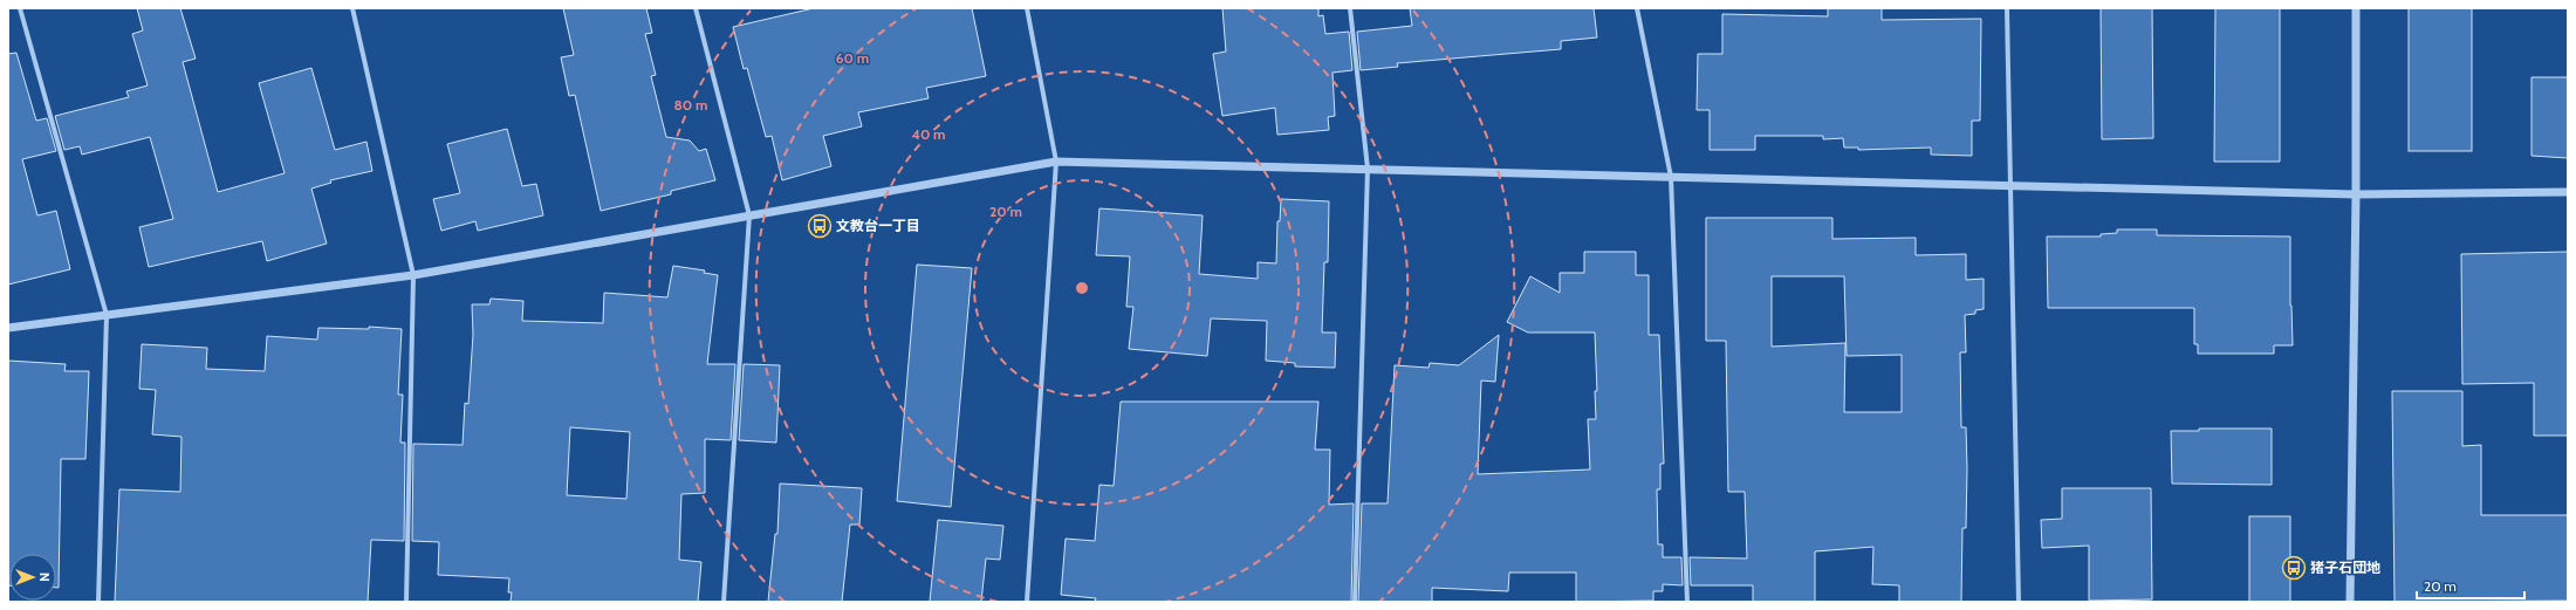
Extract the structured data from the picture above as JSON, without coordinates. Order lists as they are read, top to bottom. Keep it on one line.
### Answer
{"places":{"bus stop":["文教台一丁目","猪子石団地"]},"scale_bar":"20 m","north":"right","rings":["60 m","80 m","40 m","20 m"]}
